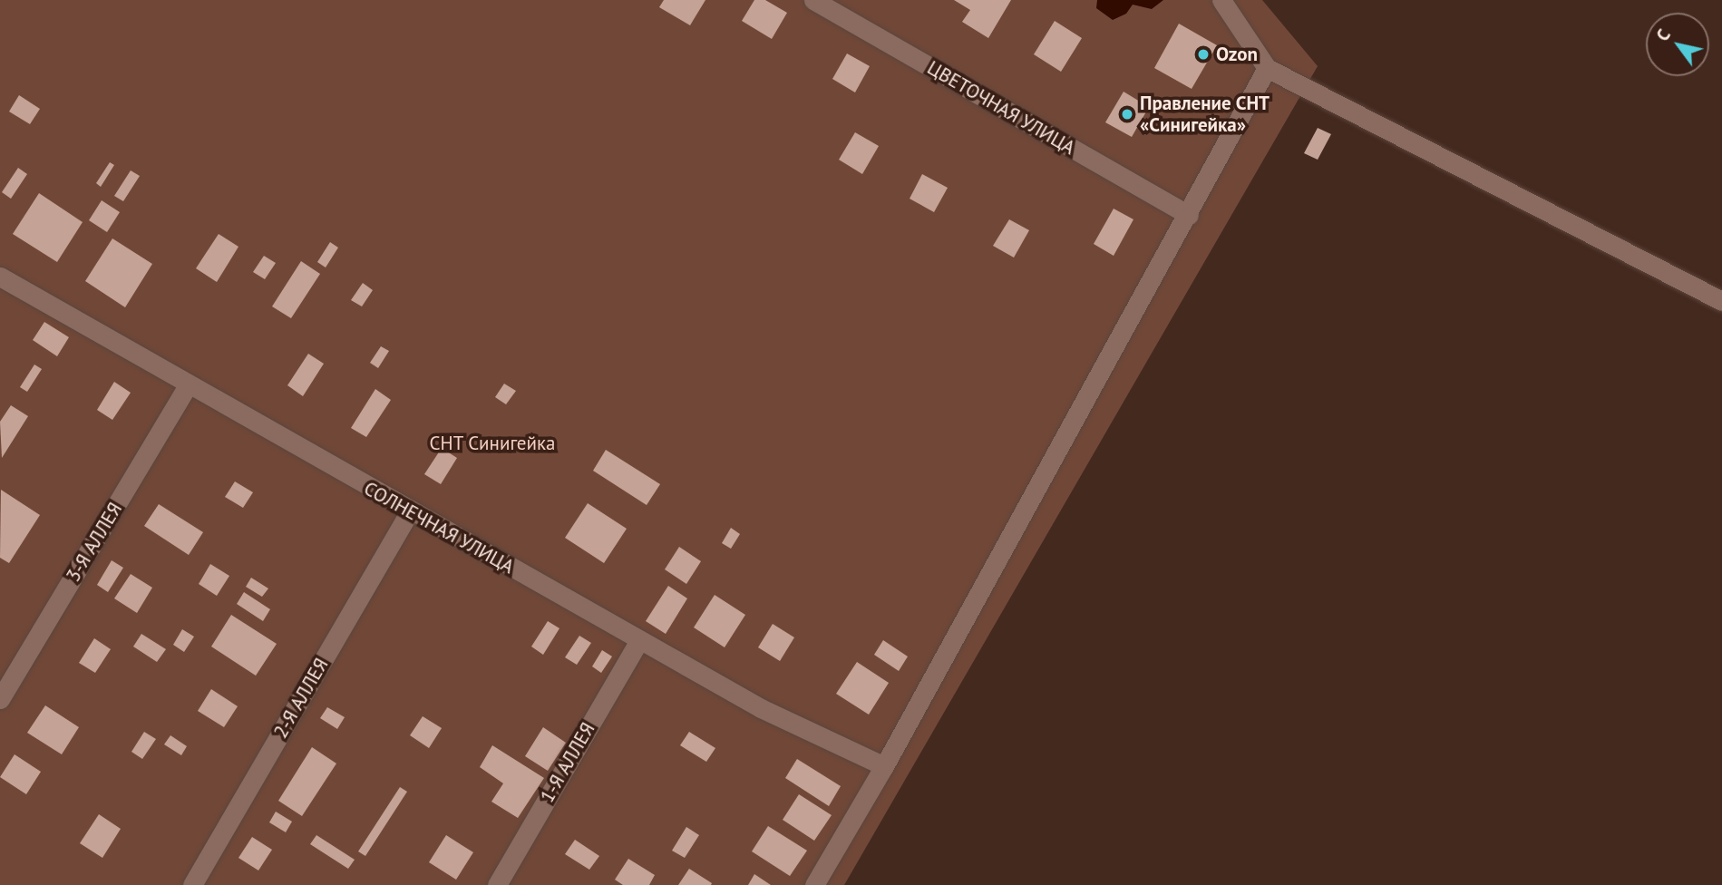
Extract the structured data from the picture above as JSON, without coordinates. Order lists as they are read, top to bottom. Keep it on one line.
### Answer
{"streets":{"street":["ЦВЕТОЧНАЯ УЛИЦА","СОЛНЕЧНАЯ УЛИЦА","3-Я АЛЛЕЯ","2-Я АЛЛЕЯ","1-Я АЛЛЕЯ"]},"crossings":[["СОЛНЕЧНАЯ УЛИЦА","3-Я АЛЛЕЯ"],["СОЛНЕЧНАЯ УЛИЦА","2-Я АЛЛЕЯ"],["СОЛНЕЧНАЯ УЛИЦА","1-Я АЛЛЕЯ"]],"parks":["СНТ Синигейка"],"places":["Ozon","Правление СНТ «Синигейка»"],"north":"top left"}
